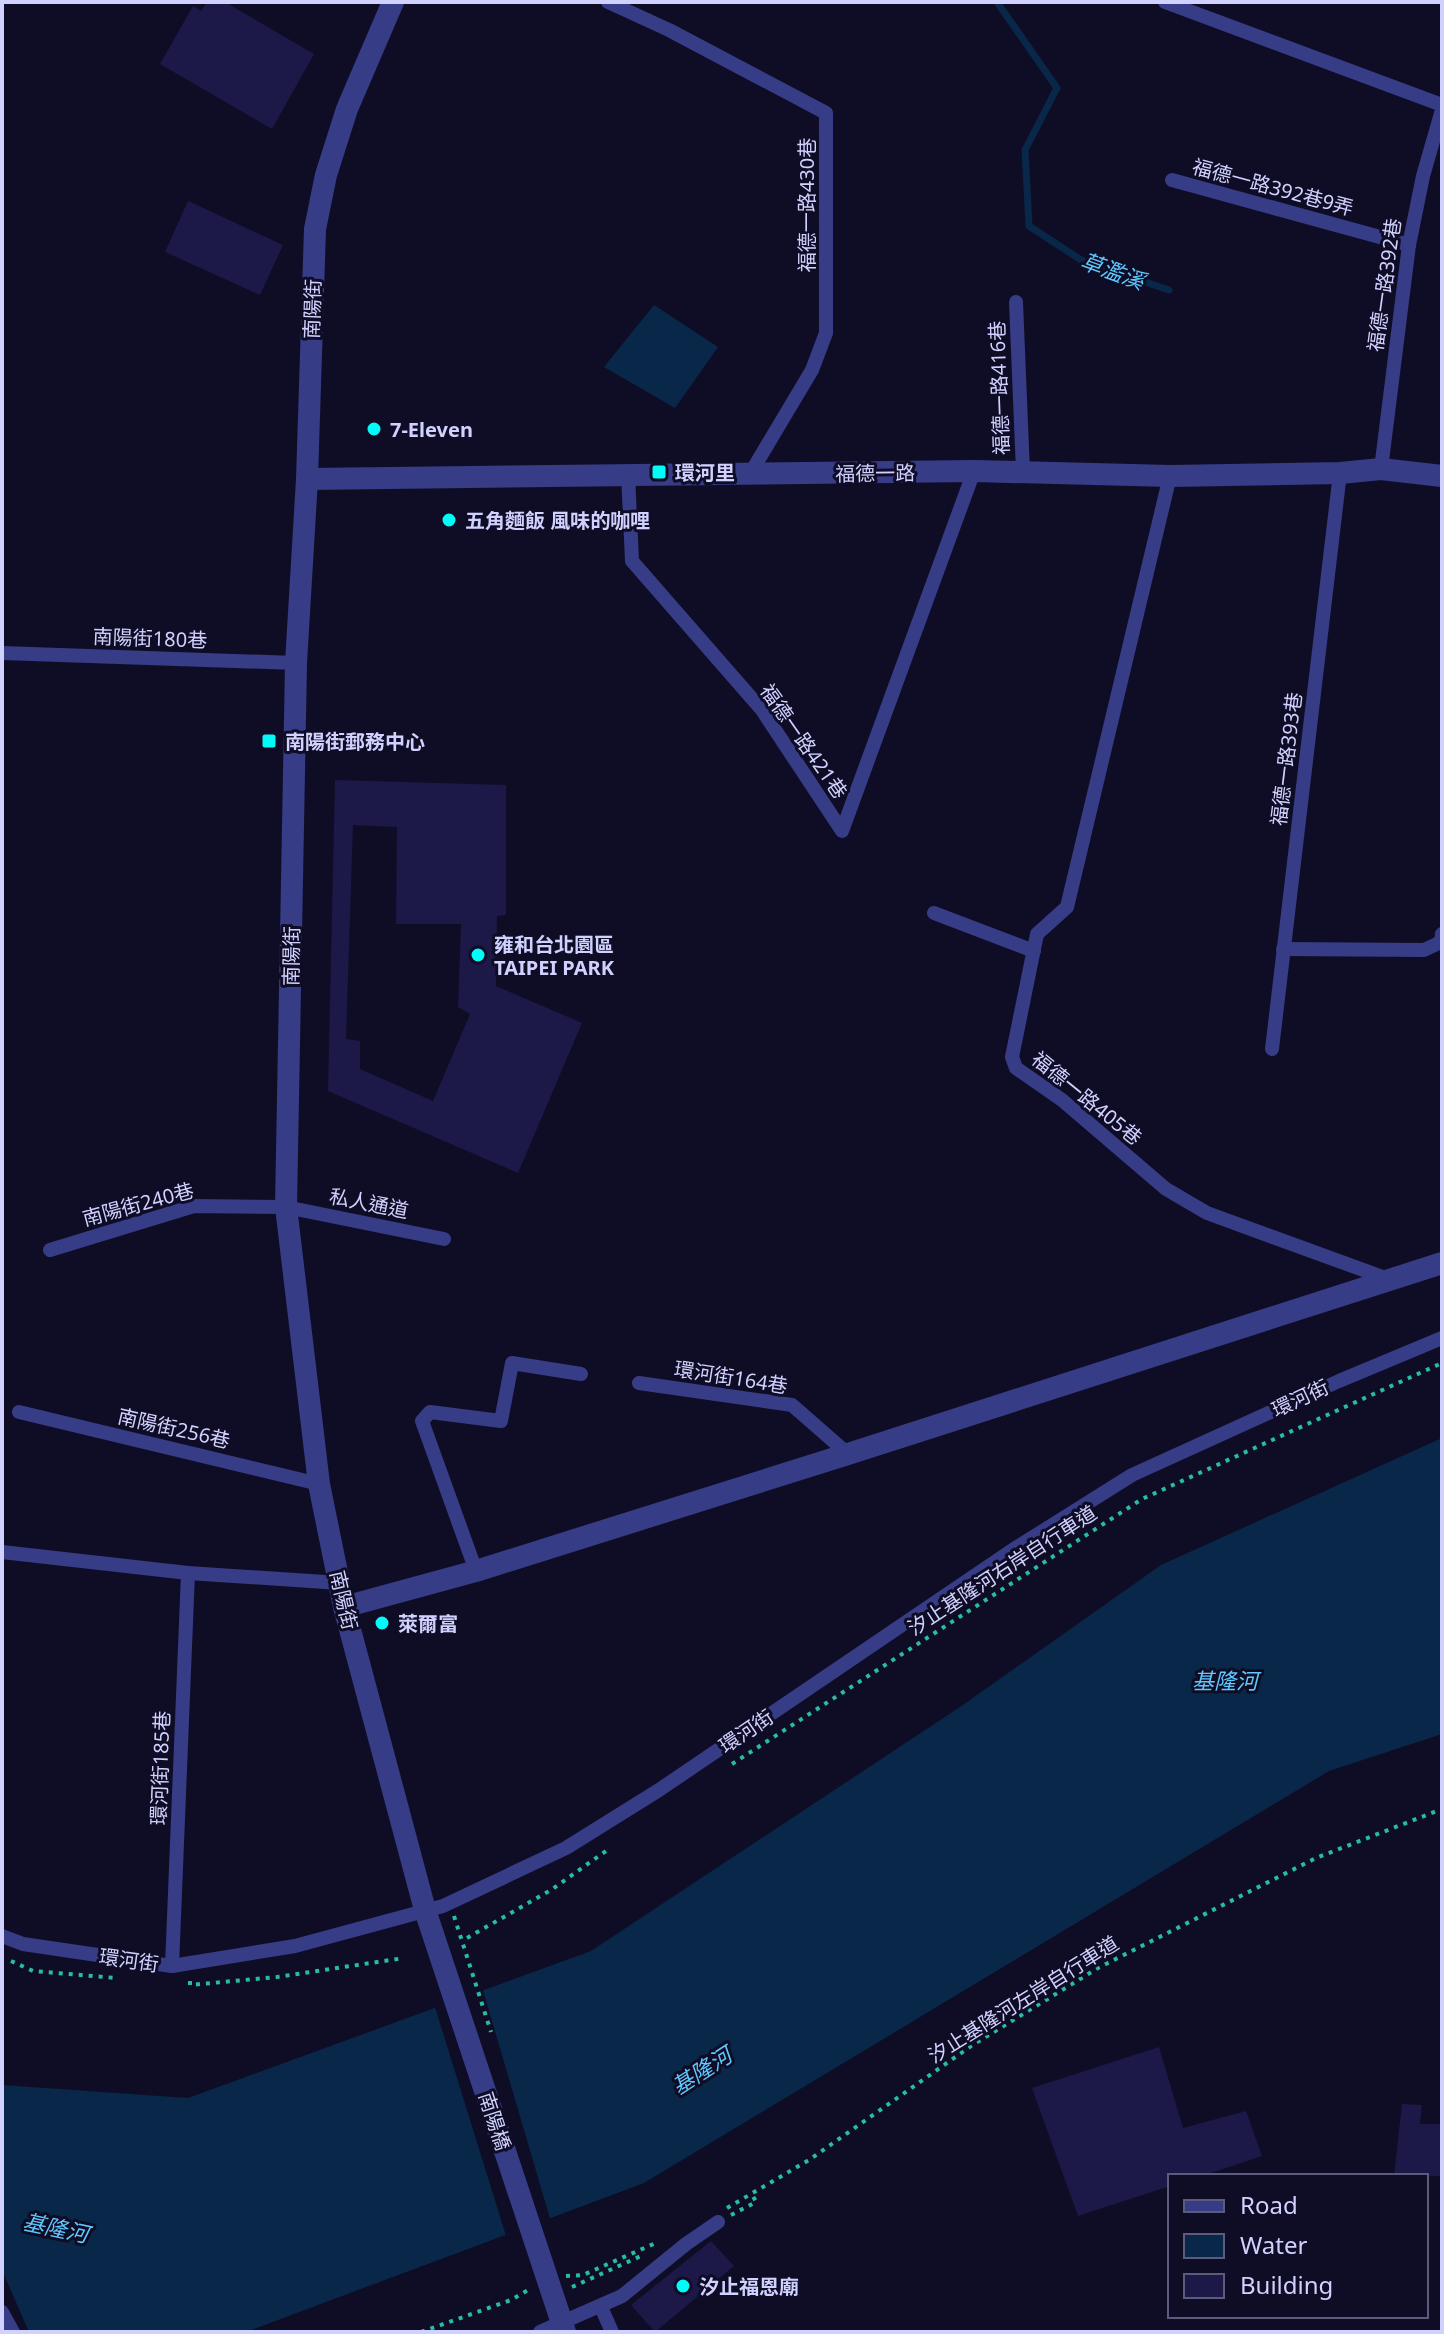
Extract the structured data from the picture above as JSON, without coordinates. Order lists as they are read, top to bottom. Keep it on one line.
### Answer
{"streets":{"street":["南陽街","福德一路","南陽橋"],"lane":["福德一路392巷9弄","福德一路430巷","福德一路392巷","福德一路416巷","南陽街180巷","福德一路421巷","福德一路393巷","福德一路405巷","私人通道","南陽街240巷","環河街164巷","環河街","南陽街256巷","環河街185巷"],"path":["汐止基隆河右岸自行車道","汐止基隆河左岸自行車道"]},"crossings":[["福德一路392巷9弄","福德一路392巷"],["福德一路430巷","福德一路"],["福德一路392巷","福德一路"],["南陽街","福德一路"],["南陽街","南陽街180巷"],["南陽街","私人通道"],["南陽街","南陽街240巷"],["南陽街","環河街"],["南陽街","南陽街256巷"],["南陽街","南陽橋"],["福德一路416巷","福德一路"],["福德一路","福德一路421巷"],["福德一路","福德一路393巷"],["福德一路","福德一路405巷"],["私人通道","南陽街240巷"],["環河街","環河街185巷"],["環河街","南陽橋"]],"water":["草濫溪","基隆河"],"places":{"other":["7-Eleven","五角麵飯 風味的咖哩","雍和台北園區 TAIPEI PARK","萊爾富","汐止福恩廟"],"transit":["環河里","南陽街郵務中心"]},"legend":["Road","Water","Building"]}
